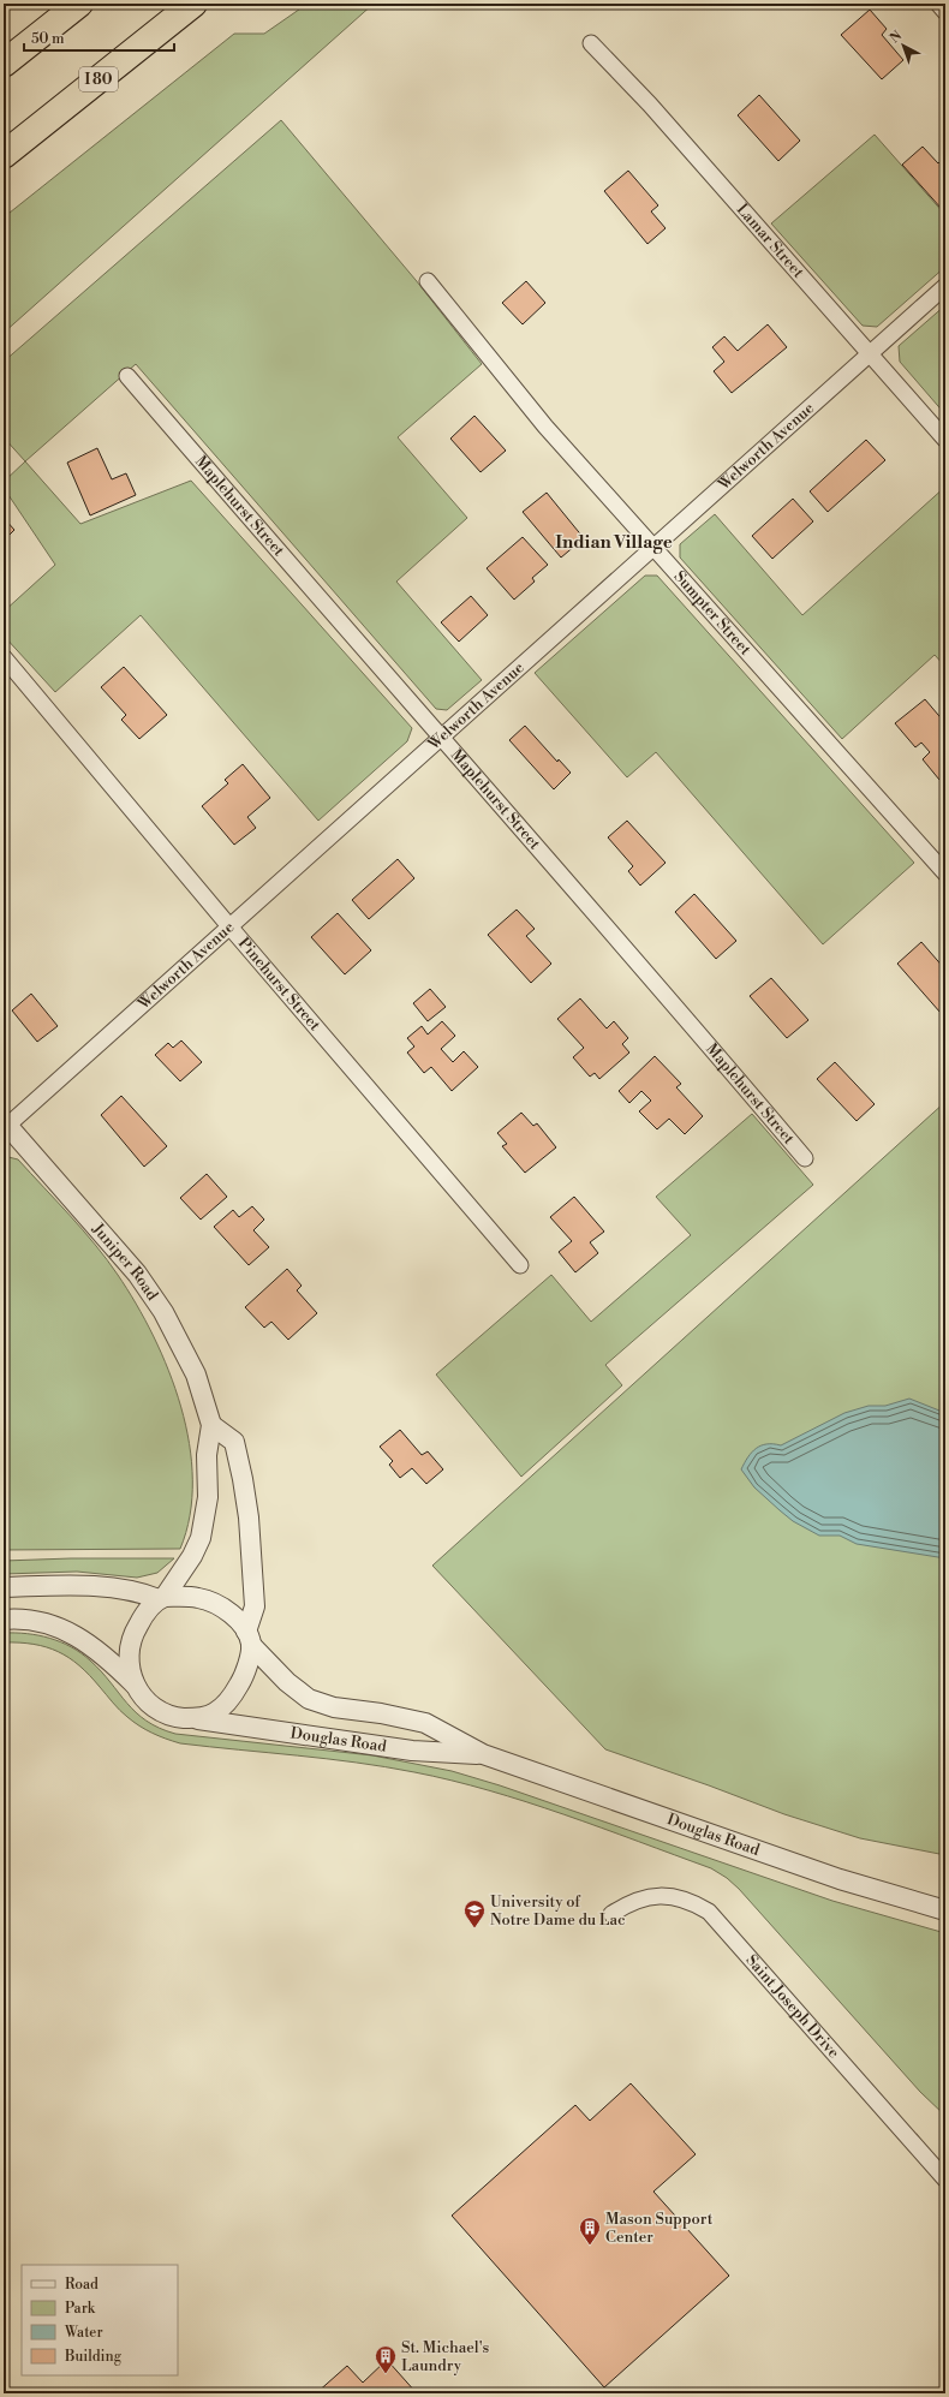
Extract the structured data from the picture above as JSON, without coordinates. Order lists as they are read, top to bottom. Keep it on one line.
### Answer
{"streets":{"highway":["I 80"],"street":["Lamar Street","Welworth Avenue","Maplehurst Street","Sumpter Street","Pinehurst Street","Juniper Road","Douglas Road","Saint Joseph Drive"]},"crossings":[["Lamar Street","Welworth Avenue"],["Welworth Avenue","Maplehurst Street"],["Welworth Avenue","Sumpter Street"],["Welworth Avenue","Pinehurst Street"],["Welworth Avenue","Juniper Road"],["Juniper Road","Douglas Road"]],"districts":["Indian Village"],"places":{"school or university":["University of Notre Dame du Lac"],"building":["Mason Support Center","St. Michael's Laundry"]},"legend":["Road","Park","Water","Building"],"scale_bar":"50 m","north":"top left"}
